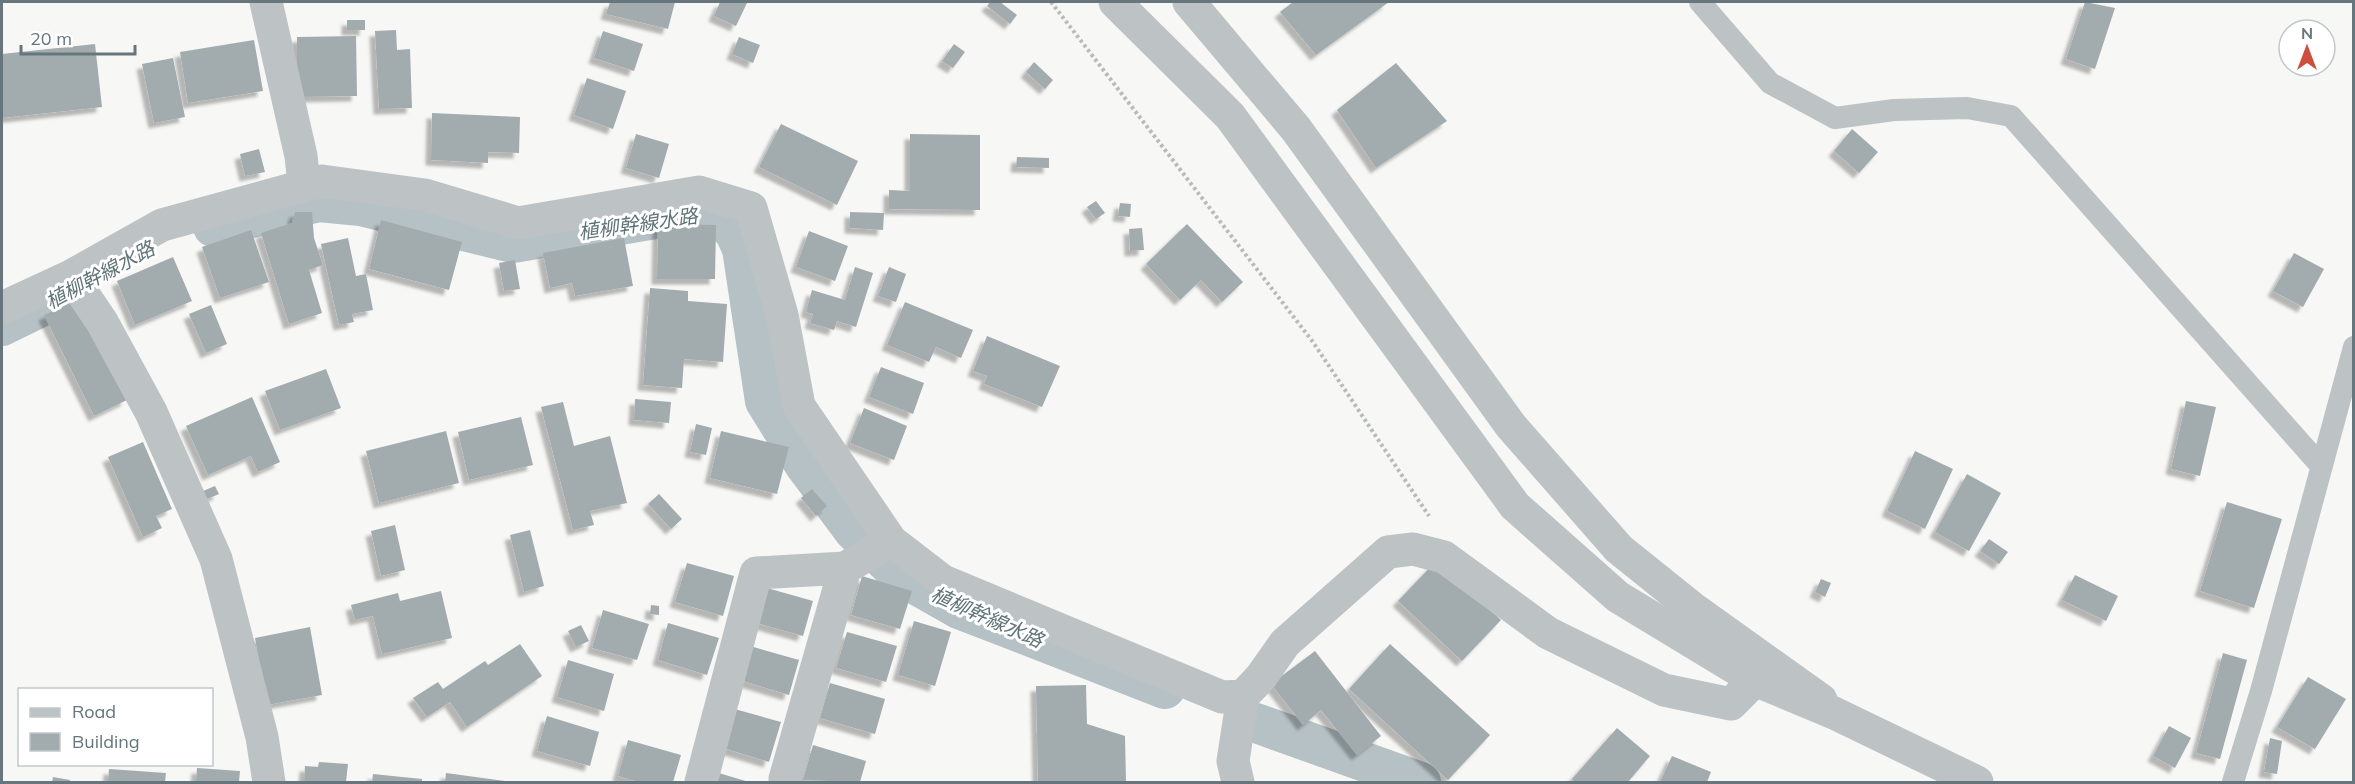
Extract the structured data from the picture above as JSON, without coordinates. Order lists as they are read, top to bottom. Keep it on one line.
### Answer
{"water":["植柳幹線水路"],"legend":["Road","Building"],"scale_bar":"20 m","north":"top"}
